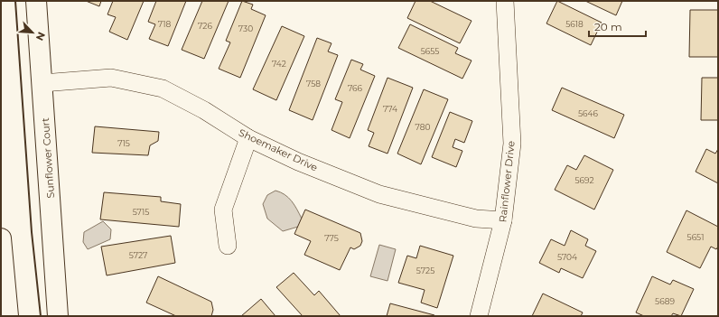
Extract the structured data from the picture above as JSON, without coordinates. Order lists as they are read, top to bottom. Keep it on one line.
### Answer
{"streets":{"main road":["Sunflower Court"],"street":["Shoemaker Drive","Rainflower Drive"]},"crossings":[["Shoemaker Drive","Sunflower Court"],["Shoemaker Drive","Rainflower Drive"]],"house_numbers":["718","5618","726","730","5655","742","758","766","774","5646","780","715","5692","5715","5651","775","5727","5704","5725","5689"],"scale_bar":"20 m","north":"bottom right"}
